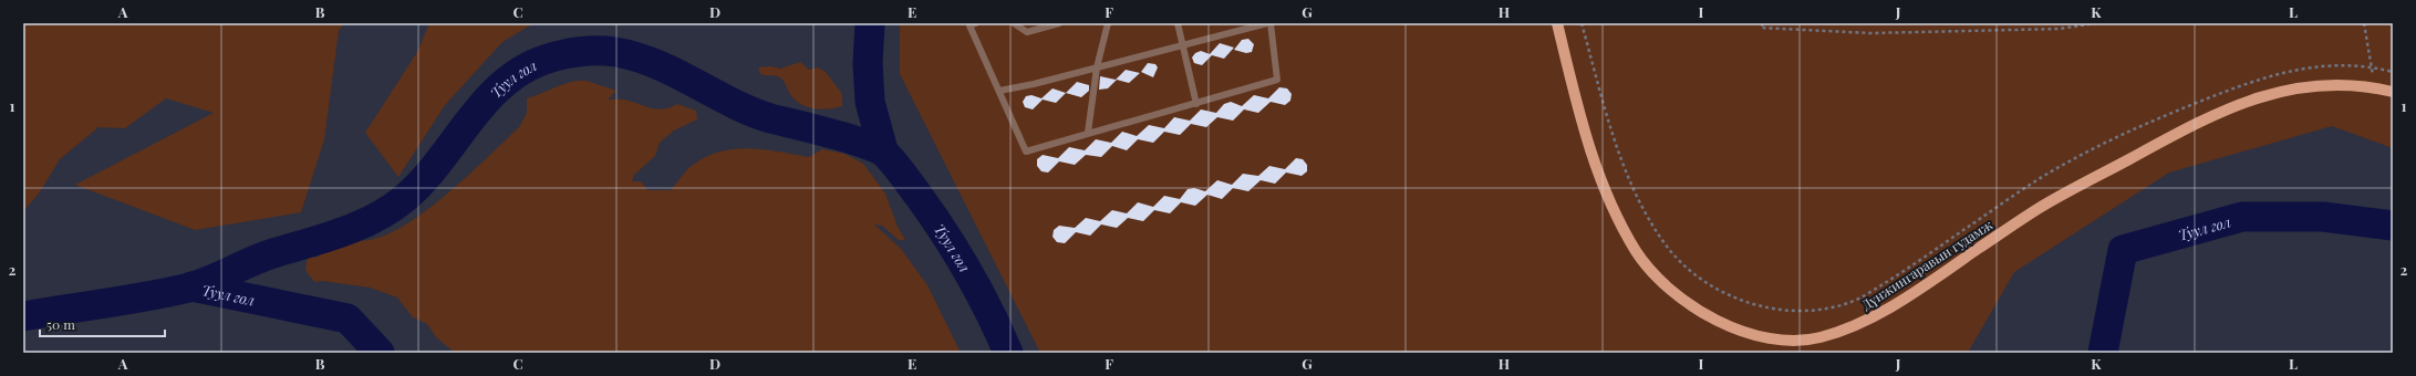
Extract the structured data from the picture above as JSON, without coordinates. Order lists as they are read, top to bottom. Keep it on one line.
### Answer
{"streets":{"main road":["Дүнжингаравын гудамж"]},"water":["Туул гол"],"scale_bar":"50 m","grid":{"columns":["A","B","C","D","E","F","G","H","I","J","K","L"],"rows":["1","2"]}}
